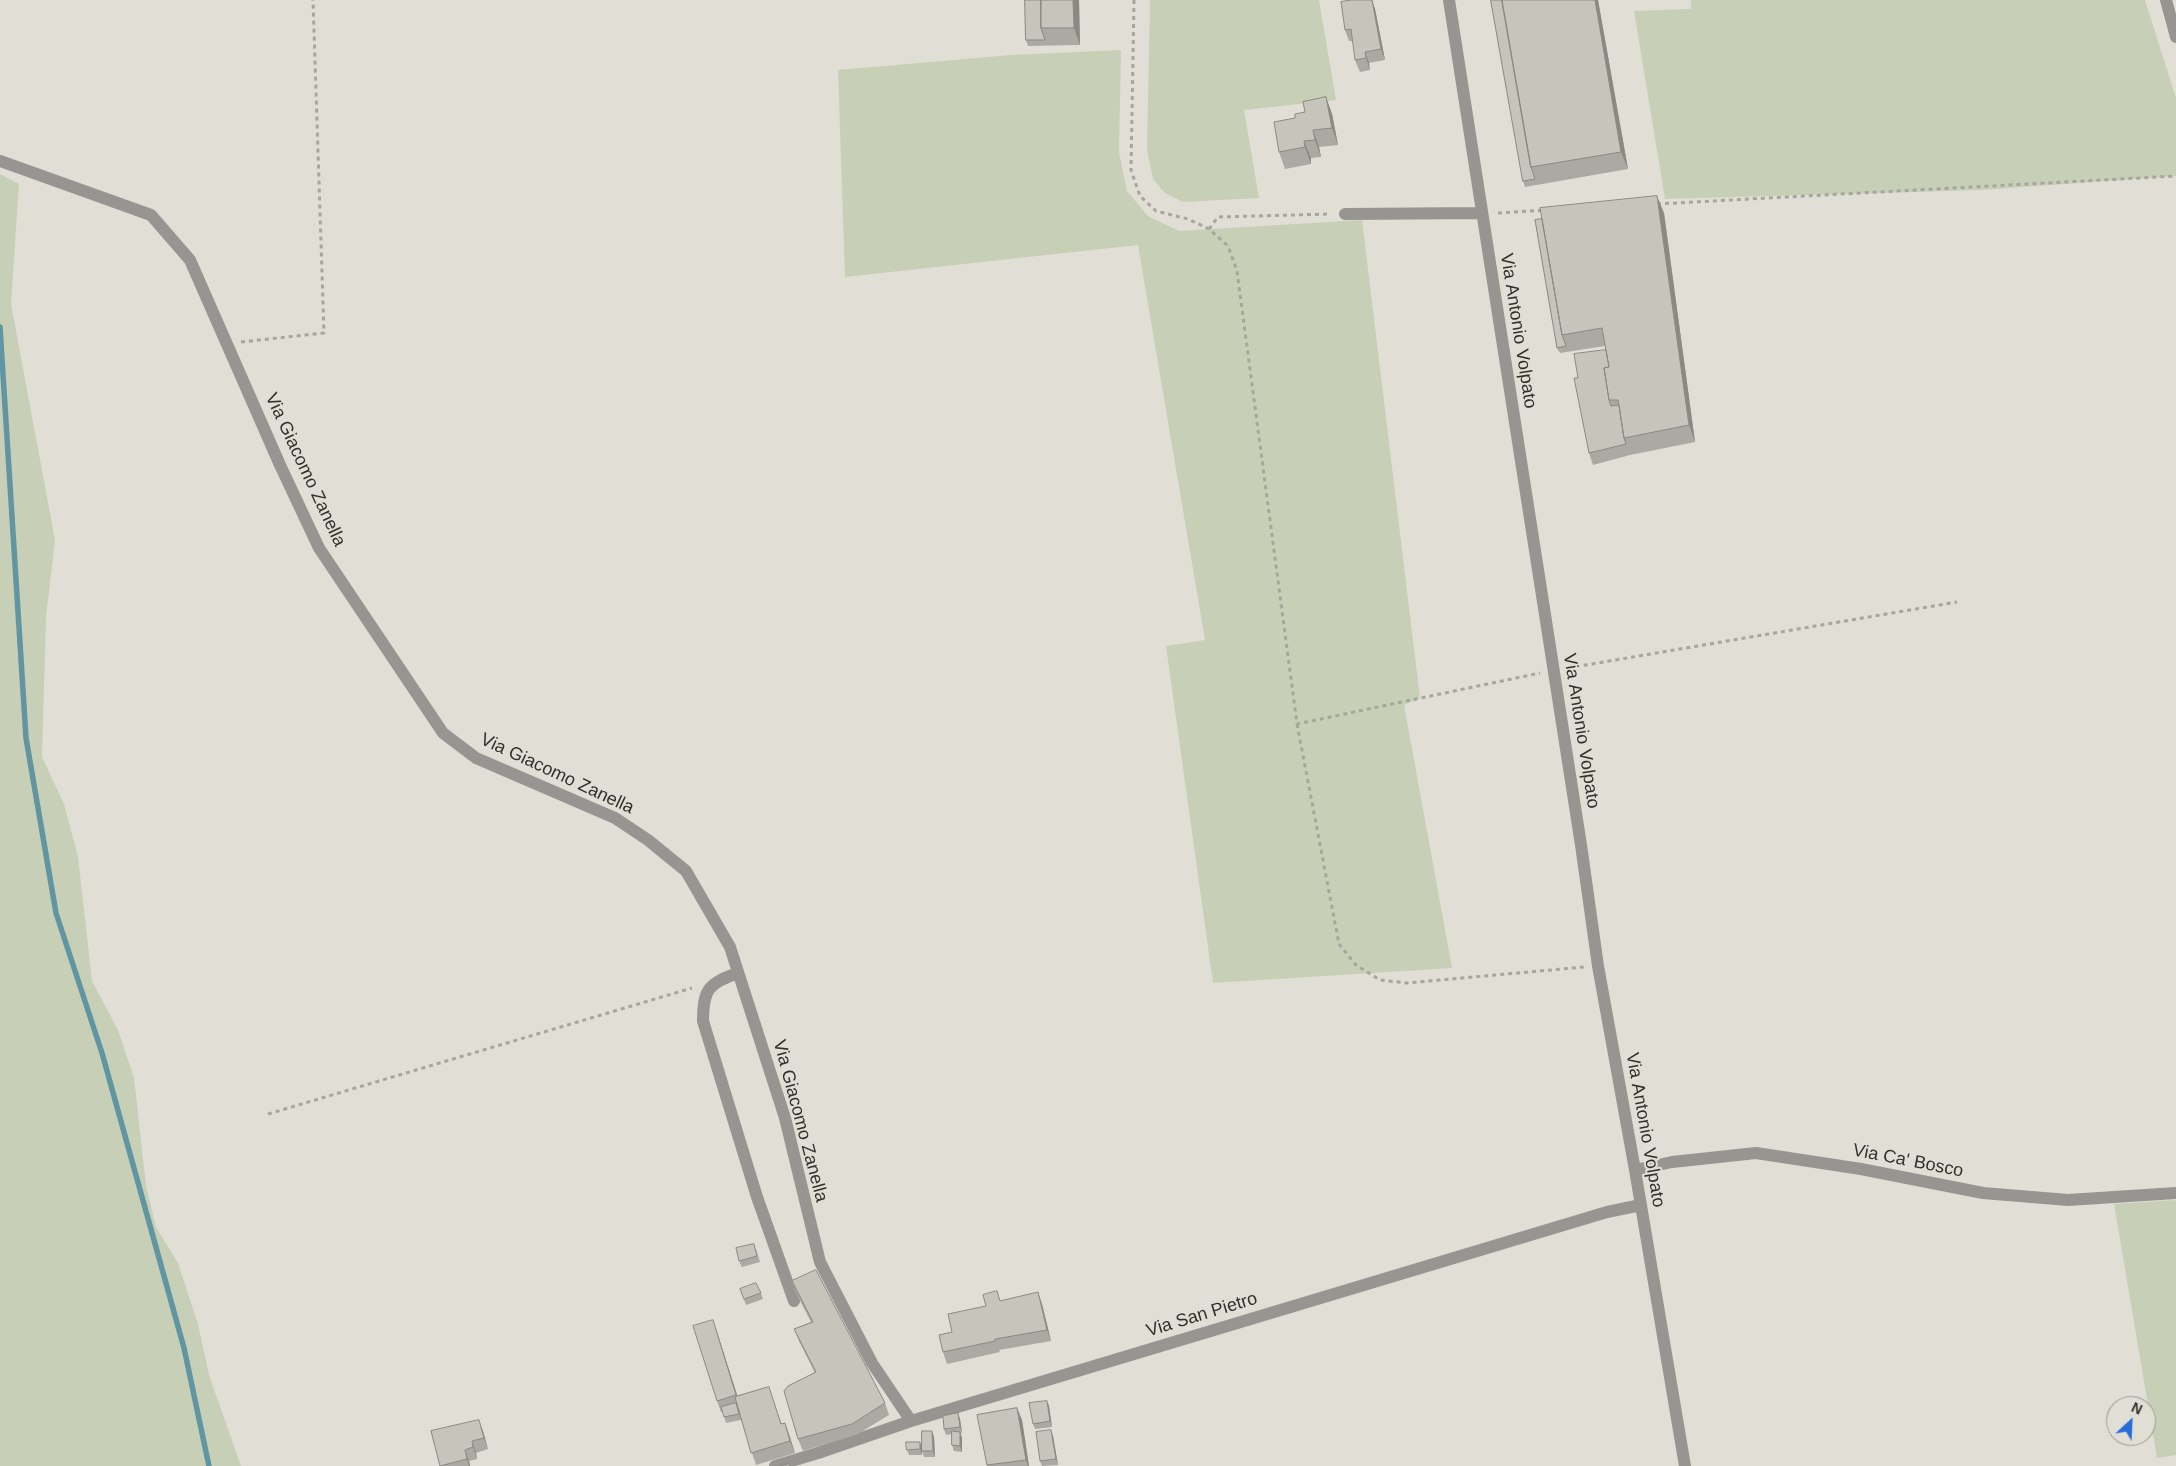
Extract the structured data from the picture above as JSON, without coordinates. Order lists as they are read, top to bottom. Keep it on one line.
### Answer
{"streets":{"street":["Via Antonio Volpato","Via Giacomo Zanella","Via Ca' Bosco","Via San Pietro"]},"crossings":[["Via Antonio Volpato","Via Ca' Bosco"],["Via Antonio Volpato","Via San Pietro"],["Via Giacomo Zanella","Via San Pietro"]],"north":"top right"}
